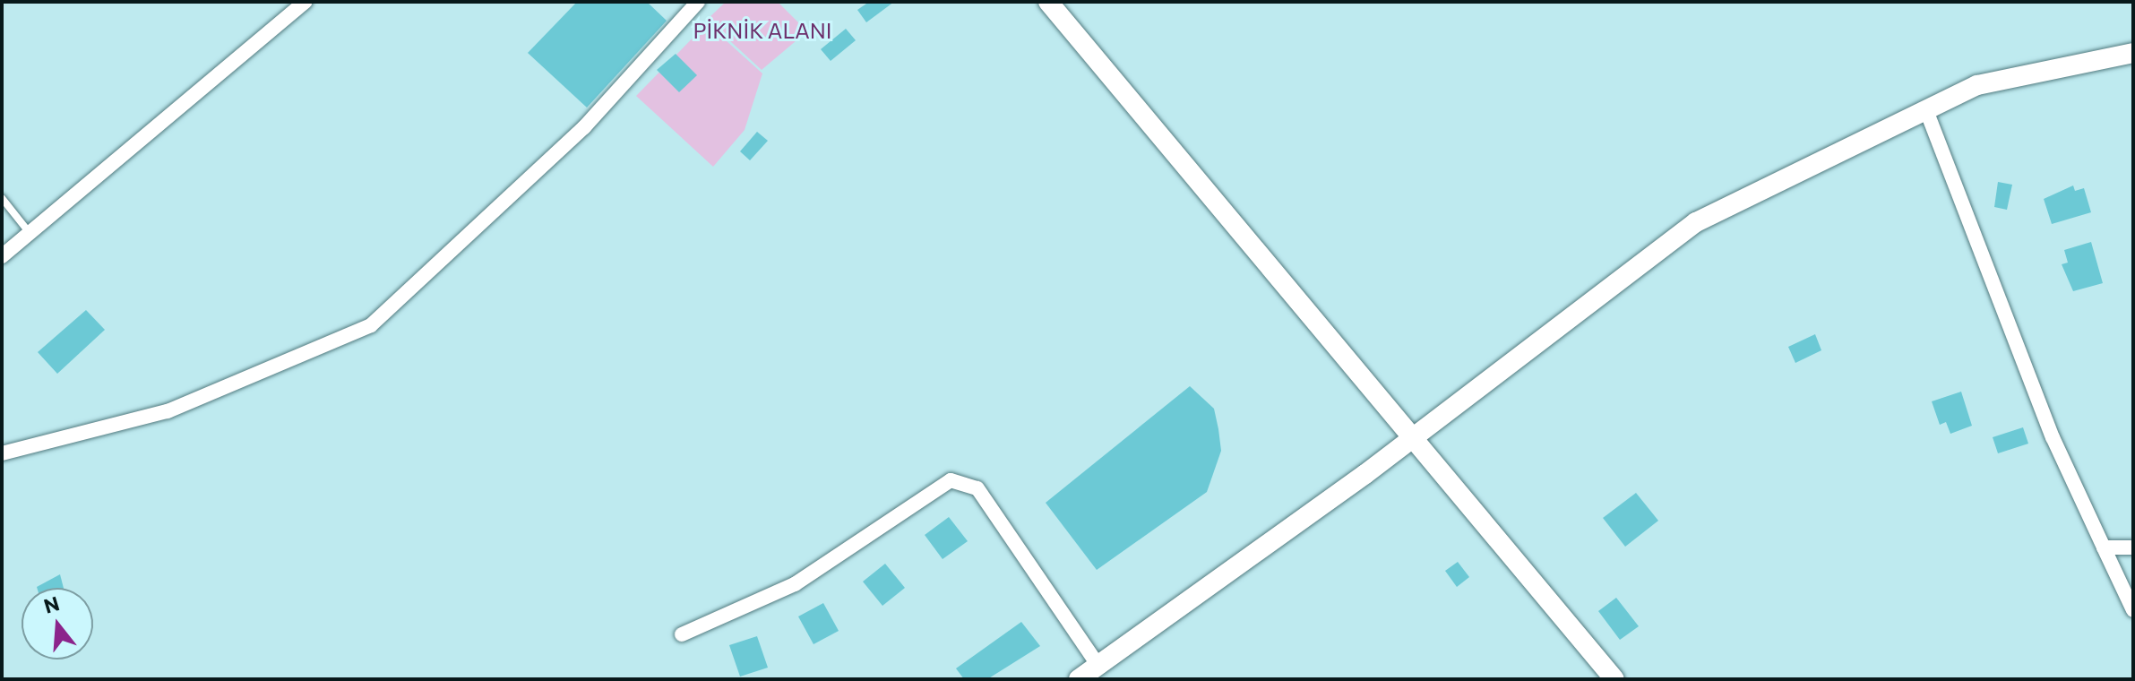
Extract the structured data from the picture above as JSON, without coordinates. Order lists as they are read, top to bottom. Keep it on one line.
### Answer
{"parks":["PİKNİK ALANI"],"north":"top"}
